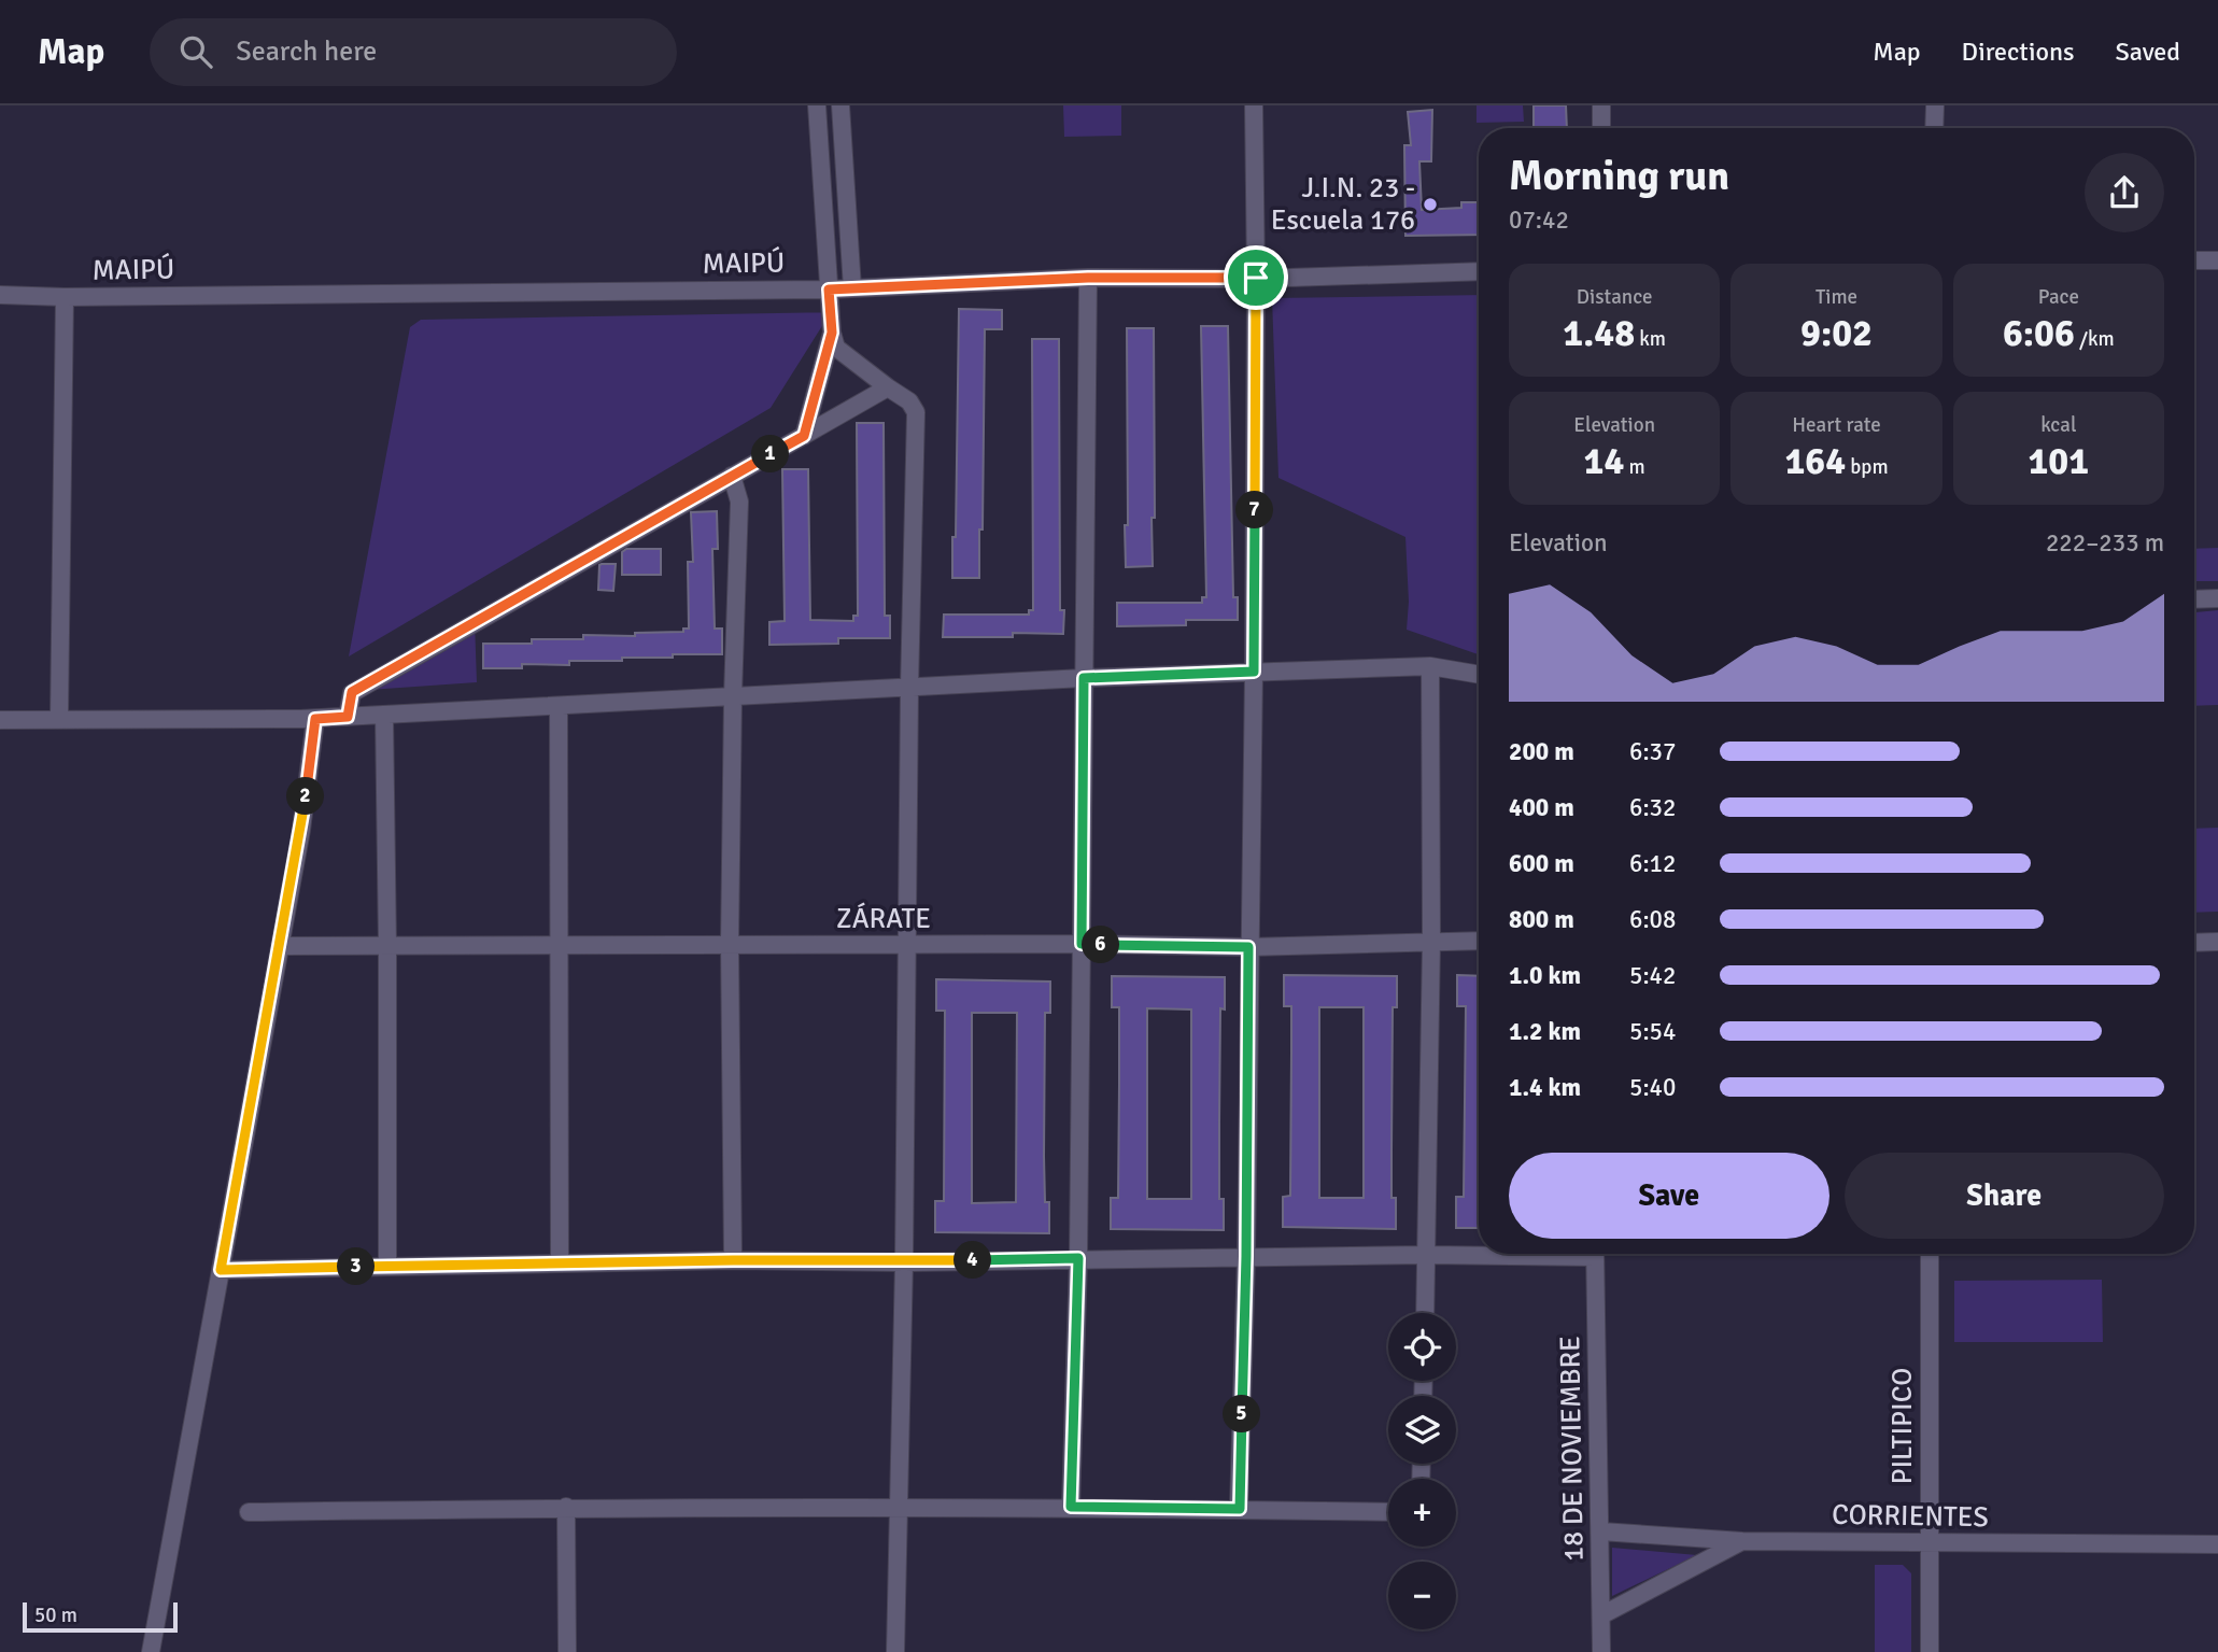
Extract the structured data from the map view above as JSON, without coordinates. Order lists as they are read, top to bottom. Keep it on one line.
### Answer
{"streets":{"street":["MAIPÚ","ZÁRATE","PILTIPICO","18 DE NOVIEMBRE","CORRIENTES"]},"crossings":[["PILTIPICO","CORRIENTES"],["18 DE NOVIEMBRE","CORRIENTES"]],"places":["J.I.N. 23 - Escuela 176"],"scale_bar":"50 m","page":{"header":"Map","search":"Search here","nav":["Map","Directions","Saved"],"heading":["Morning run","07:42"],"stats":[["Distance","1.48 km"],["Time","9:02"],["Pace","6:06 /km"],["Elevation","14 m"],["Heart rate","164 bpm"],["kcal","101"]],"pins":["1","7","2","6","4","3","5"],"chart":["Elevation","222–233 m"],"list":[{"name":"200 m","note":"6:37"},{"name":"400 m","note":"6:32"},{"name":"600 m","note":"6:12"},{"name":"800 m","note":"6:08"},{"name":"1.0 km","note":"5:42"},{"name":"1.2 km","note":"5:54"},{"name":"1.4 km","note":"5:40"}],"buttons":["Save","Share"],"map_buttons":["+","−"],"scale":"50 m"}}
